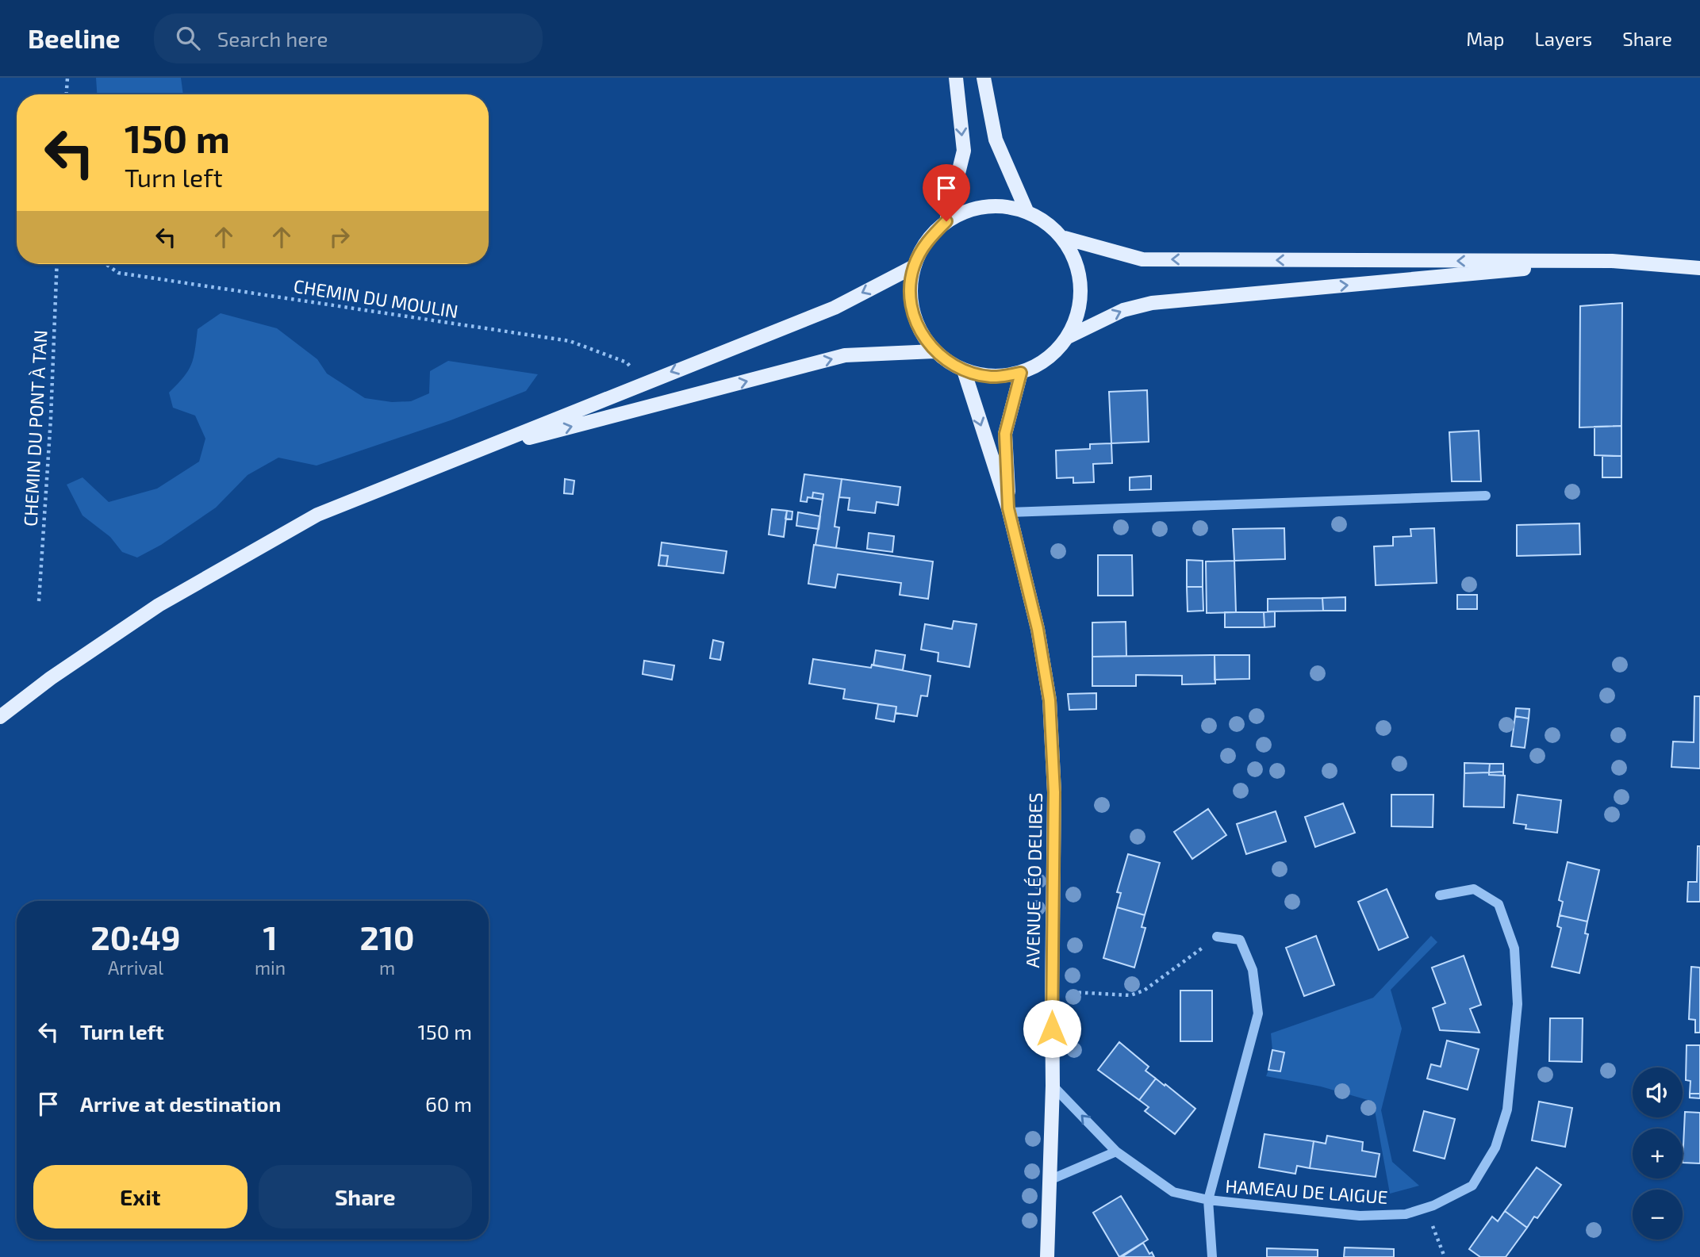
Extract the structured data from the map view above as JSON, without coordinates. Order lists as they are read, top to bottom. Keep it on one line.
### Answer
{"streets":{"main road":["AVENUE LÉO DELIBES"],"street":["HAMEAU DE LAIGUE"],"path":["CHEMIN DU MOULIN","CHEMIN DU PONT À TAN"]},"crossings":[["AVENUE LÉO DELIBES","HAMEAU DE LAIGUE"]],"page":{"header":"Beeline","search":"Search here","nav":["Map","Layers","Share"],"turn":["150 m","Turn left"],"eta":["20:49","Arrival","1","min","210","m"],"list":[{"name":"Turn left","value":"150 m"},{"name":"Arrive at destination","value":"60 m"}],"map_buttons":["+","−"],"buttons":["Exit","Share"]}}
